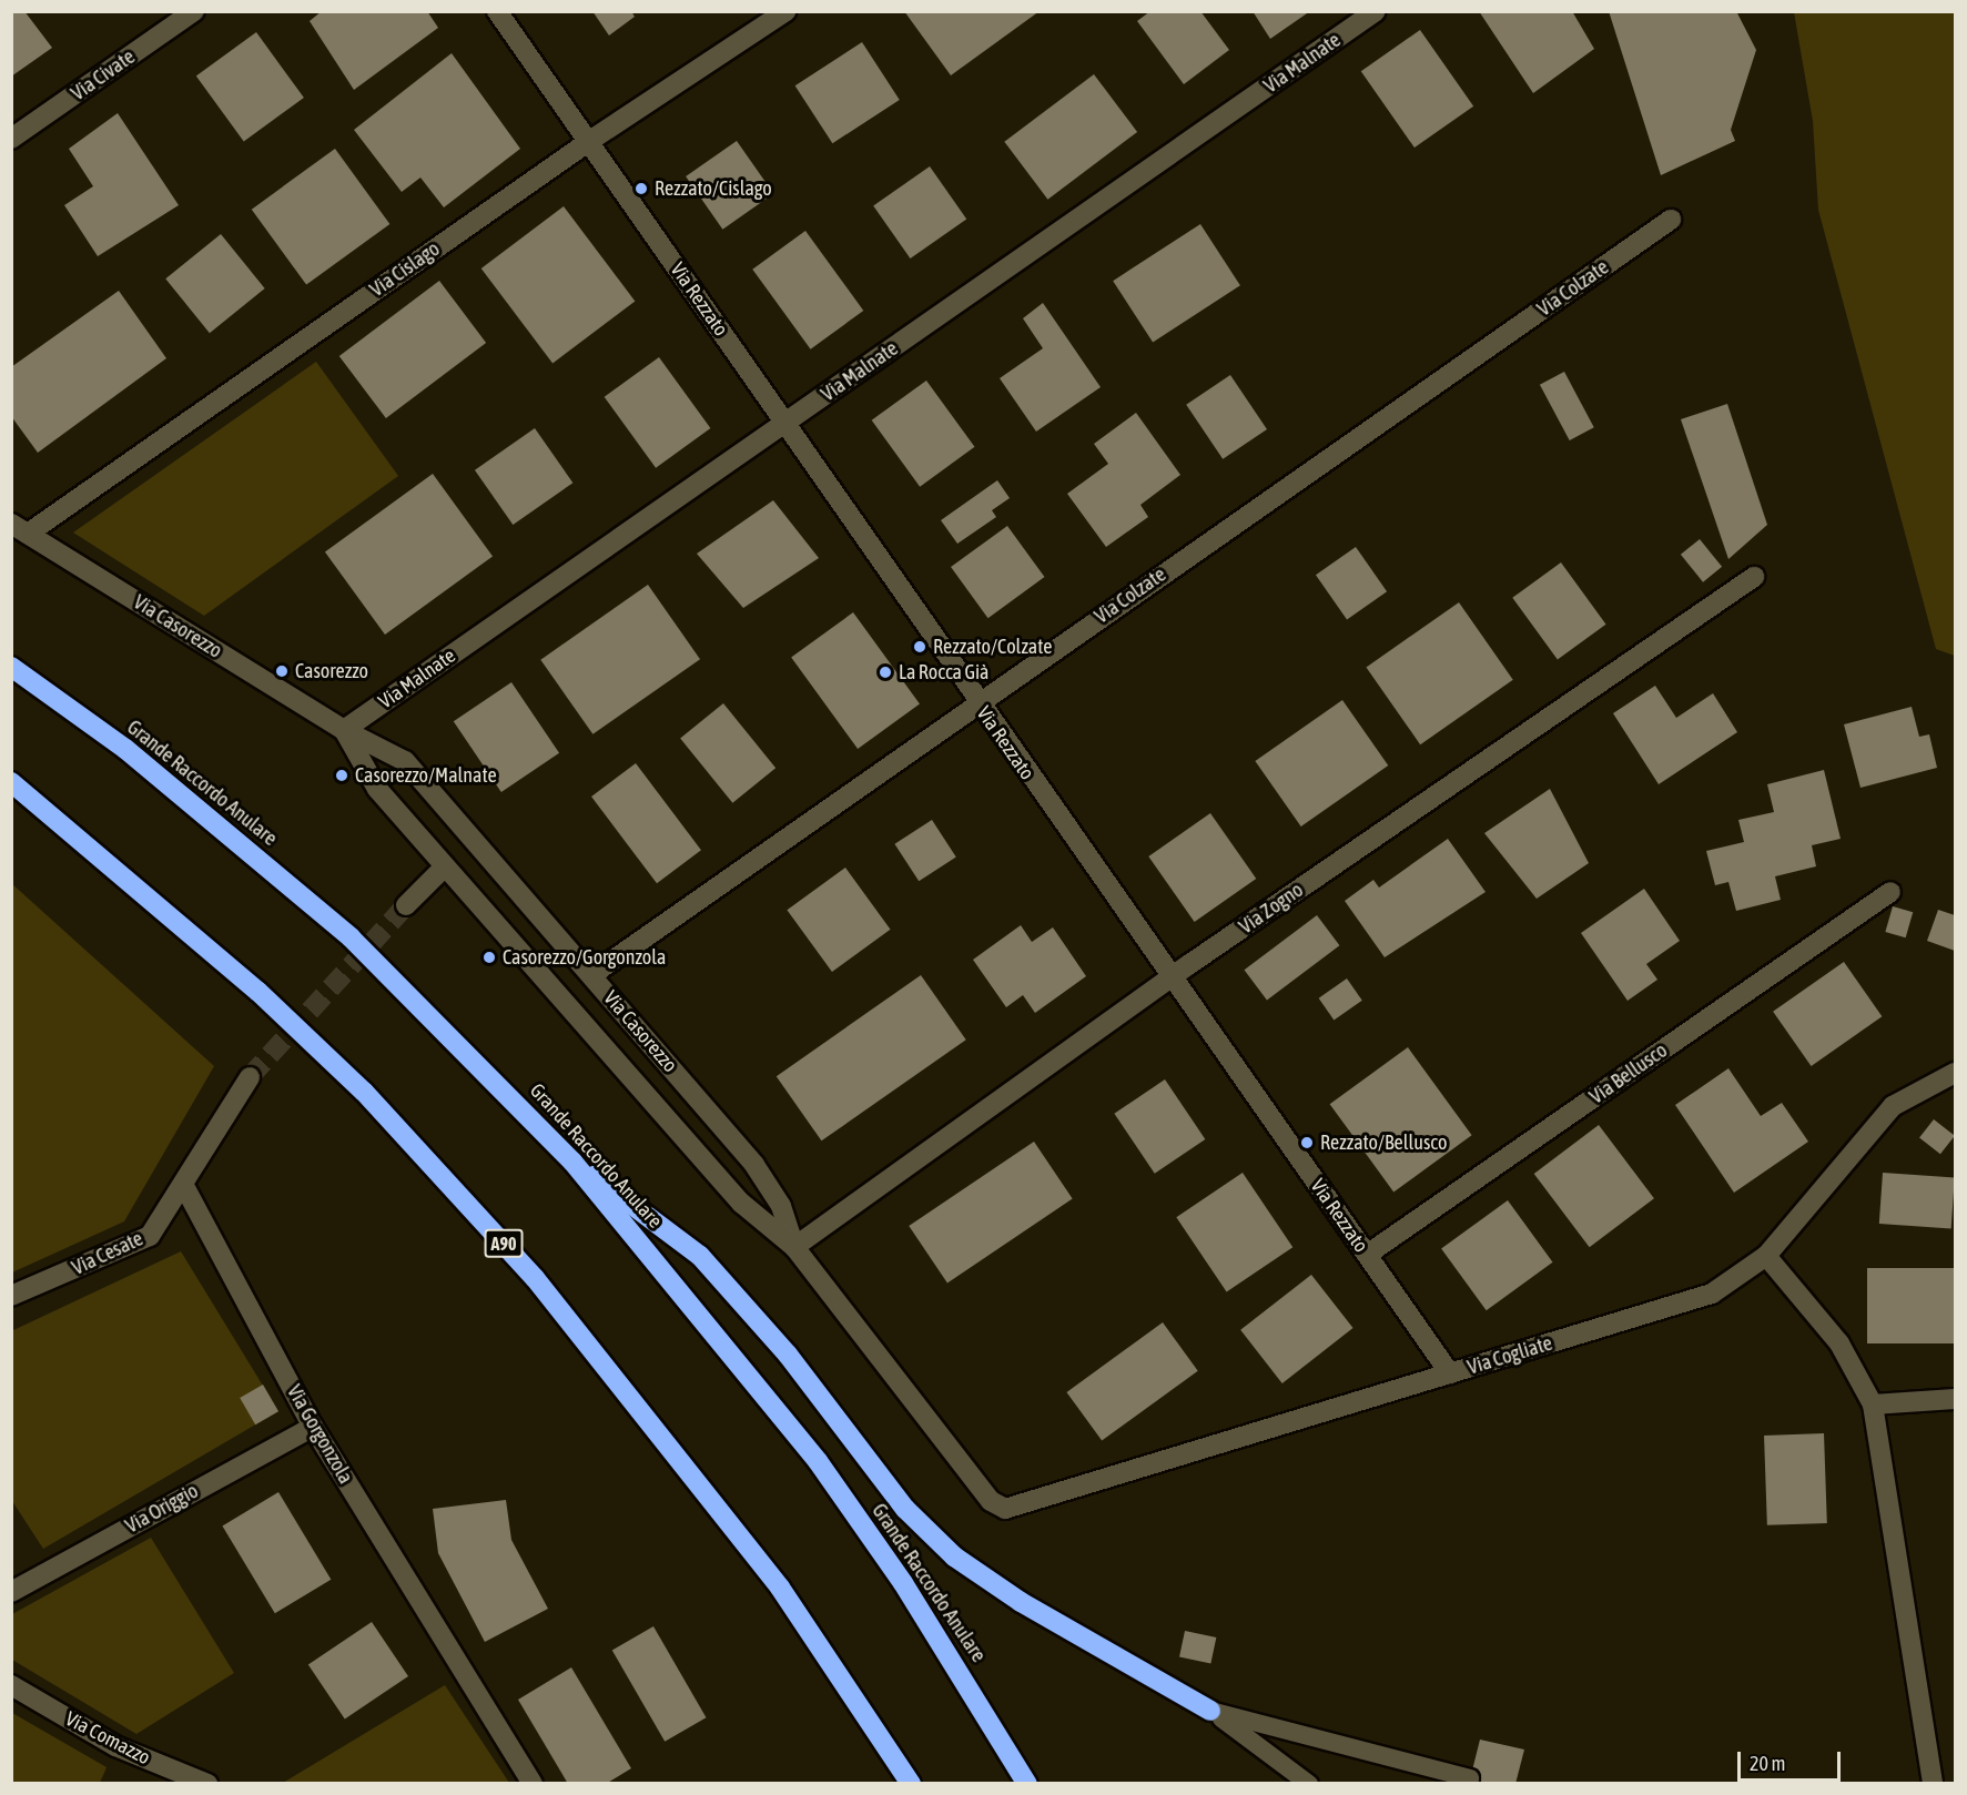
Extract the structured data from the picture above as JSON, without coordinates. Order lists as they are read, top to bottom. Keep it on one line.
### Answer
{"streets":{"highway":["Grande Raccordo Anulare","A90"],"street":["Via Malnate","Via Civate","Via Cislago","Via Colzate","Via Rezzato","Via Casorezzo","Via Zogno","Via Bellusco","Via Cesate","Via Cogliate","Via Gorgonzola","Via Origgio","Via Comazzo"]},"crossings":[["Via Malnate","Via Rezzato"],["Via Malnate","Via Casorezzo"],["Via Cislago","Via Rezzato"],["Via Cislago","Via Casorezzo"],["Via Colzate","Via Rezzato"],["Via Colzate","Via Casorezzo"],["Via Rezzato","Via Zogno"],["Via Rezzato","Via Bellusco"],["Via Rezzato","Via Cogliate"],["Via Casorezzo","Via Zogno"],["Via Casorezzo","Via Cogliate"],["Via Cesate","Via Gorgonzola"],["Via Gorgonzola","Via Origgio"]],"places":["Rezzato/Cislago","Rezzato/Colzate","Casorezzo","La Rocca Già","Casorezzo/Malnate","Casorezzo/Gorgonzola","Rezzato/Bellusco"],"scale_bar":"20 m"}
